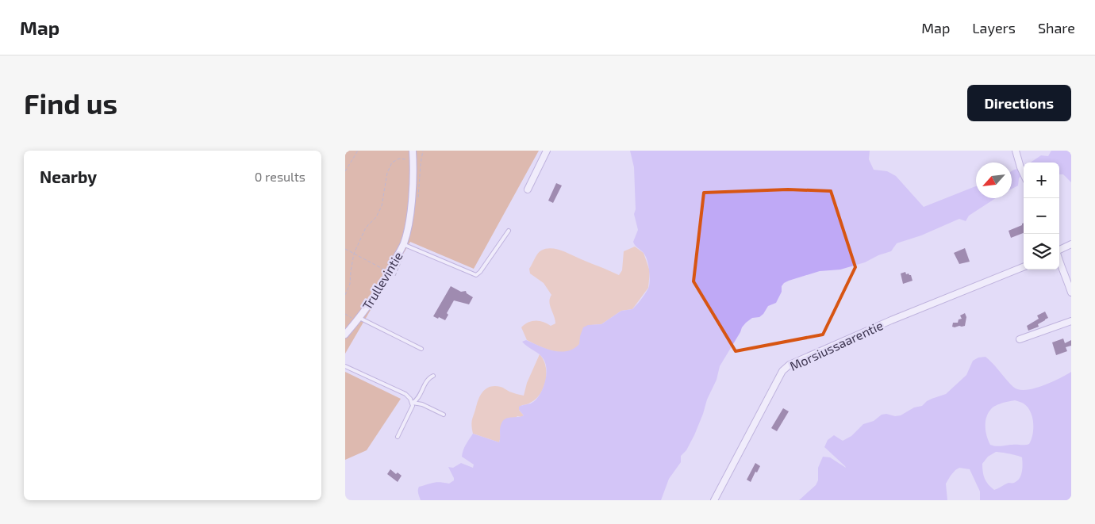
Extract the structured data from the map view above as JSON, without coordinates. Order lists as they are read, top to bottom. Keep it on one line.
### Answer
{"streets":{"street":["Trullevintie","Morsiussaarentie"]},"north":"bottom left","page":{"header":"Map","nav":["Map","Layers","Share"],"buttons":"Directions","title":"Find us","heading":["Nearby","0 results"],"map_buttons":["+","−"]}}
